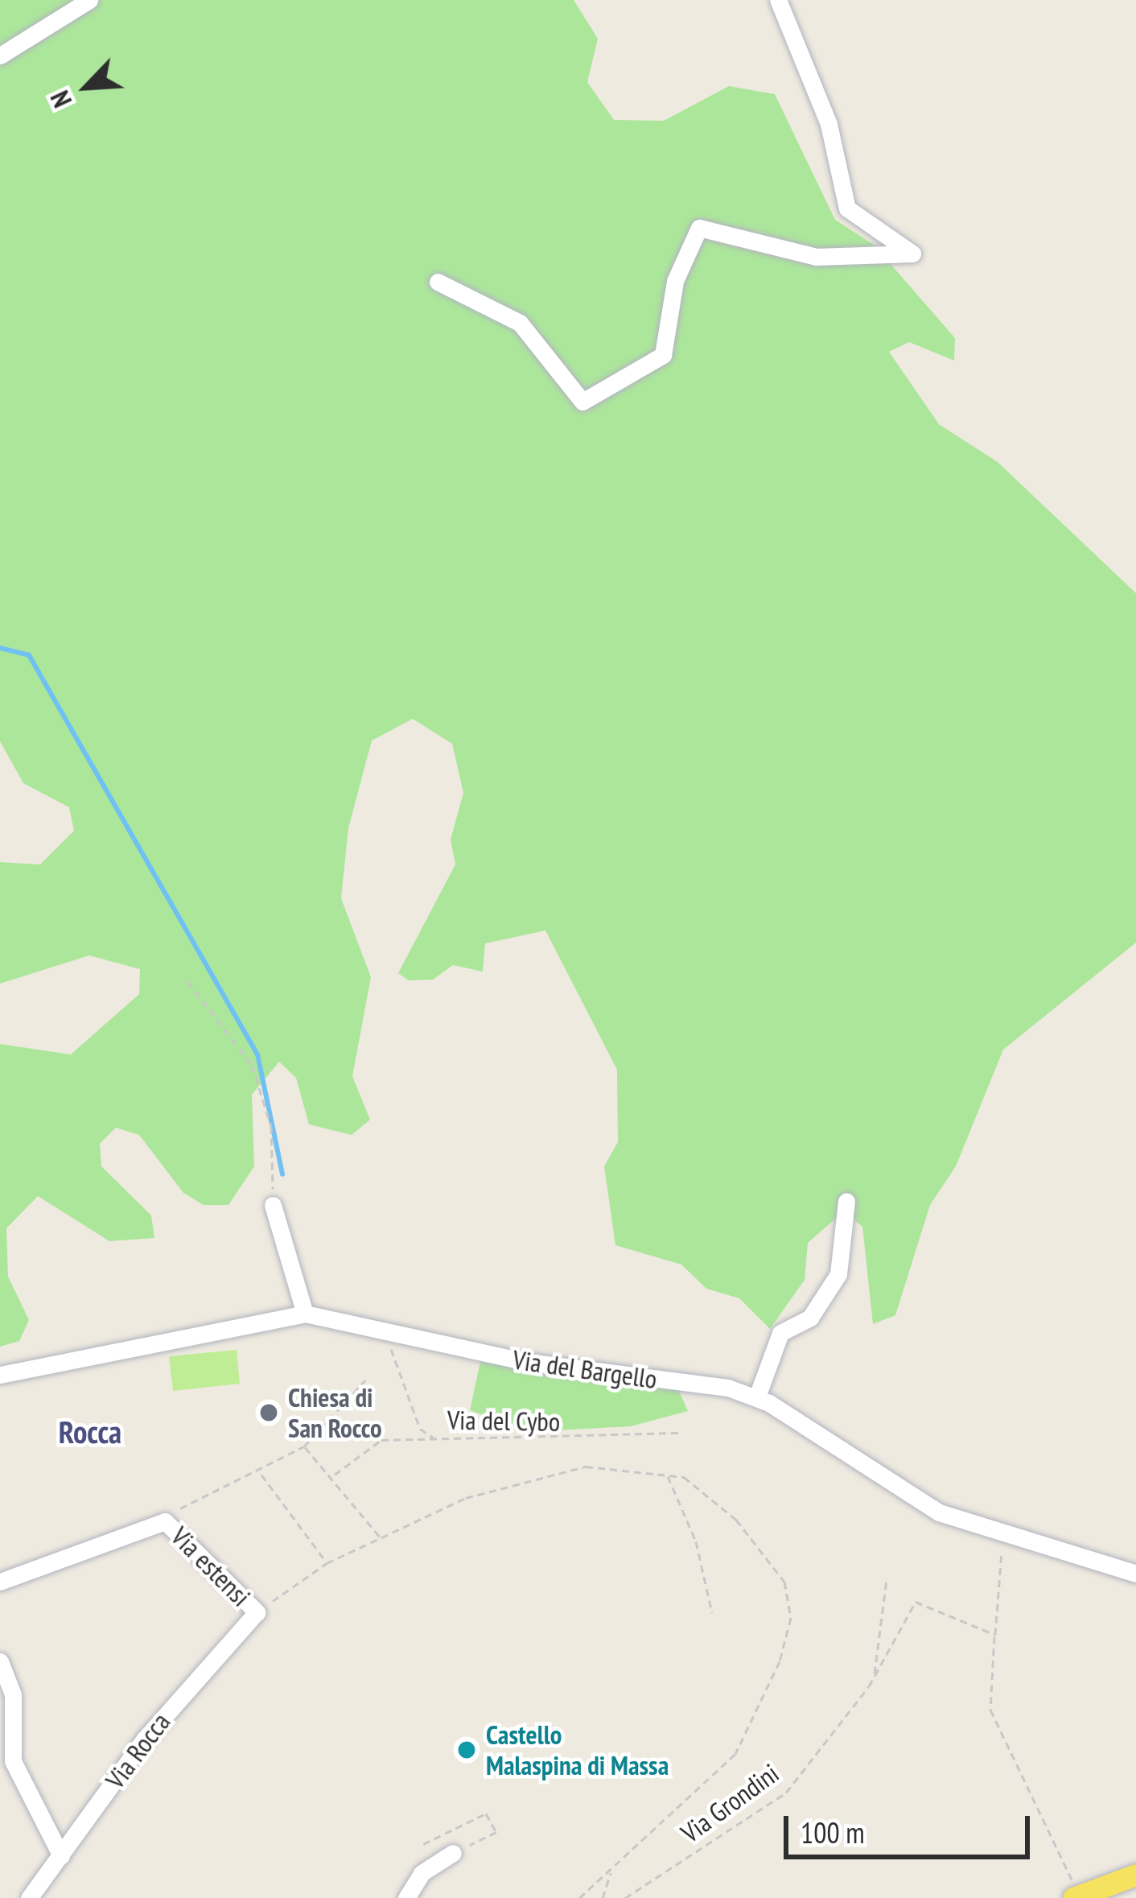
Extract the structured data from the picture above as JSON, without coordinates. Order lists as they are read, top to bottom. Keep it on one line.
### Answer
{"streets":{"street":["Via del Bargello","Via estensi","Via Rocca"],"path":["Via del Cybo","Via Grondini"]},"crossings":[["Via estensi","Via Rocca"]],"districts":["Rocca"],"places":["Chiesa di San Rocco","Castello Malaspina di Massa"],"scale_bar":"100 m","north":"bottom left"}
